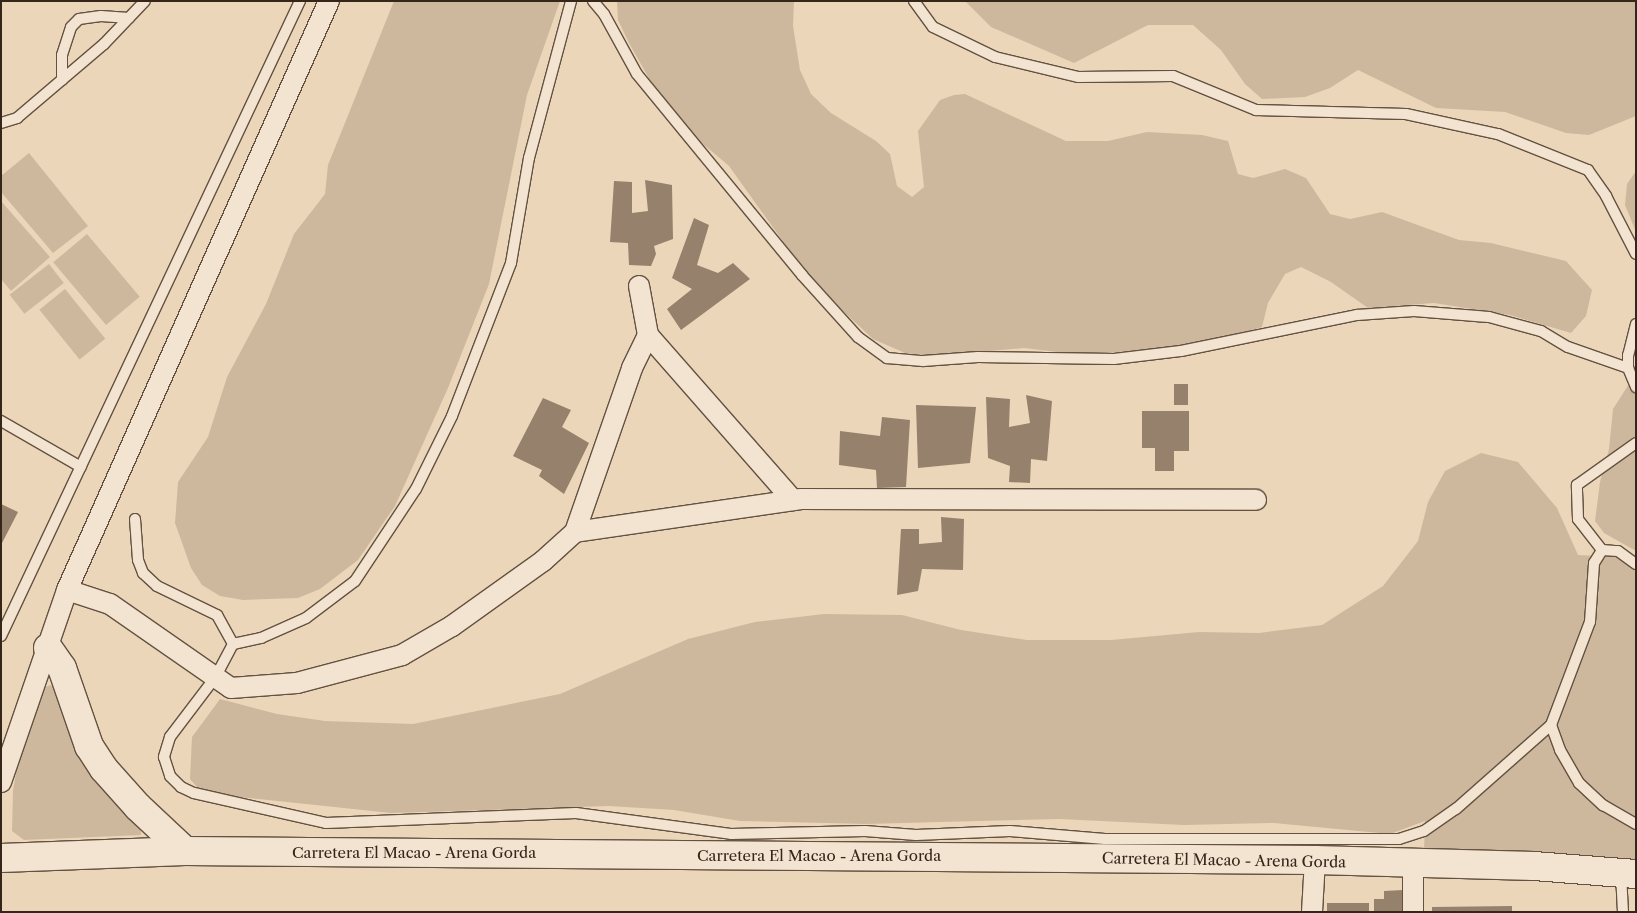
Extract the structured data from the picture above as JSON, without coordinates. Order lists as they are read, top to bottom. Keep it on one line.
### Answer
{"streets":{"street":["Carretera El Macao - Arena Gorda"]}}
